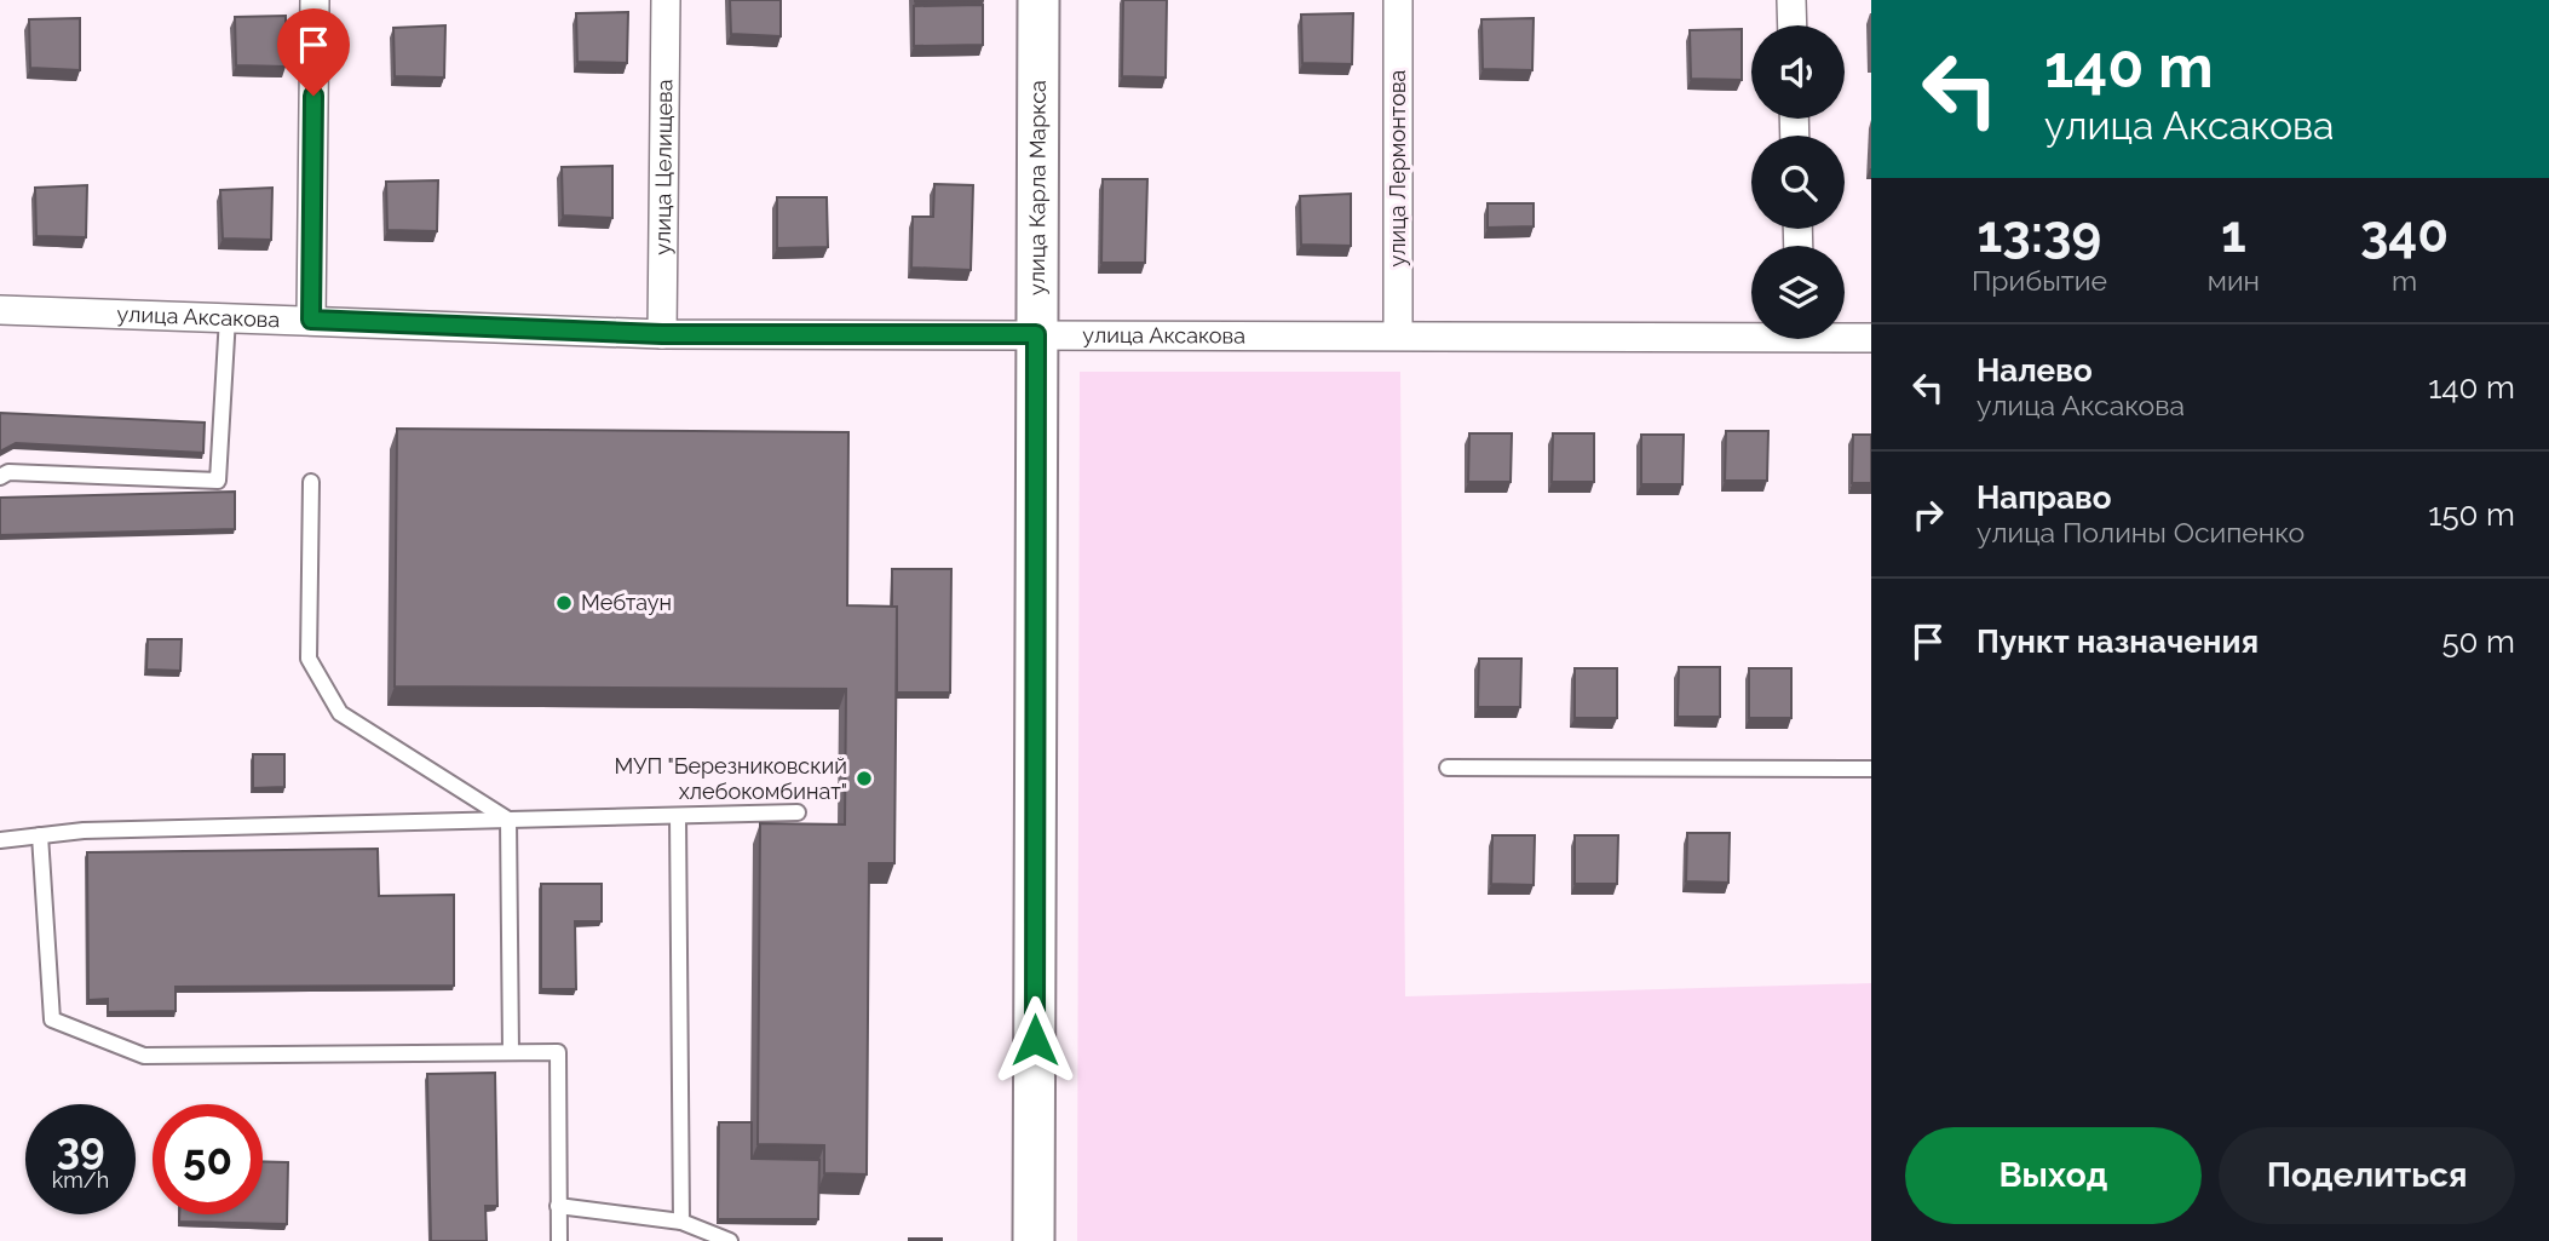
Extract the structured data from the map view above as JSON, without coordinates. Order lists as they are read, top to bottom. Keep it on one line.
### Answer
{"streets":{"main road":["улица Карла Маркса"],"street":["улица Целищева","улица Лермонтова","улица Аксакова"]},"crossings":[["улица Целищева","улица Аксакова"],["улица Лермонтова","улица Аксакова"],["улица Карла Маркса","улица Аксакова"]],"places":["Мебтаун","МУП \"Березниковский хлебокомбинат\""],"page":{"turn":["140 m","улица Аксакова"],"eta":["13:39","Прибытие","1","мин","340","m"],"list":[{"name":"Налево","note":"улица Аксакова","value":"140 m"},{"name":"Направо","note":"улица Полины Осипенко","value":"150 m"},{"name":"Пункт назначения","value":"50 m"}],"speed":"39 km/h","limit":"50","buttons":["Выход","Поделиться"]}}
